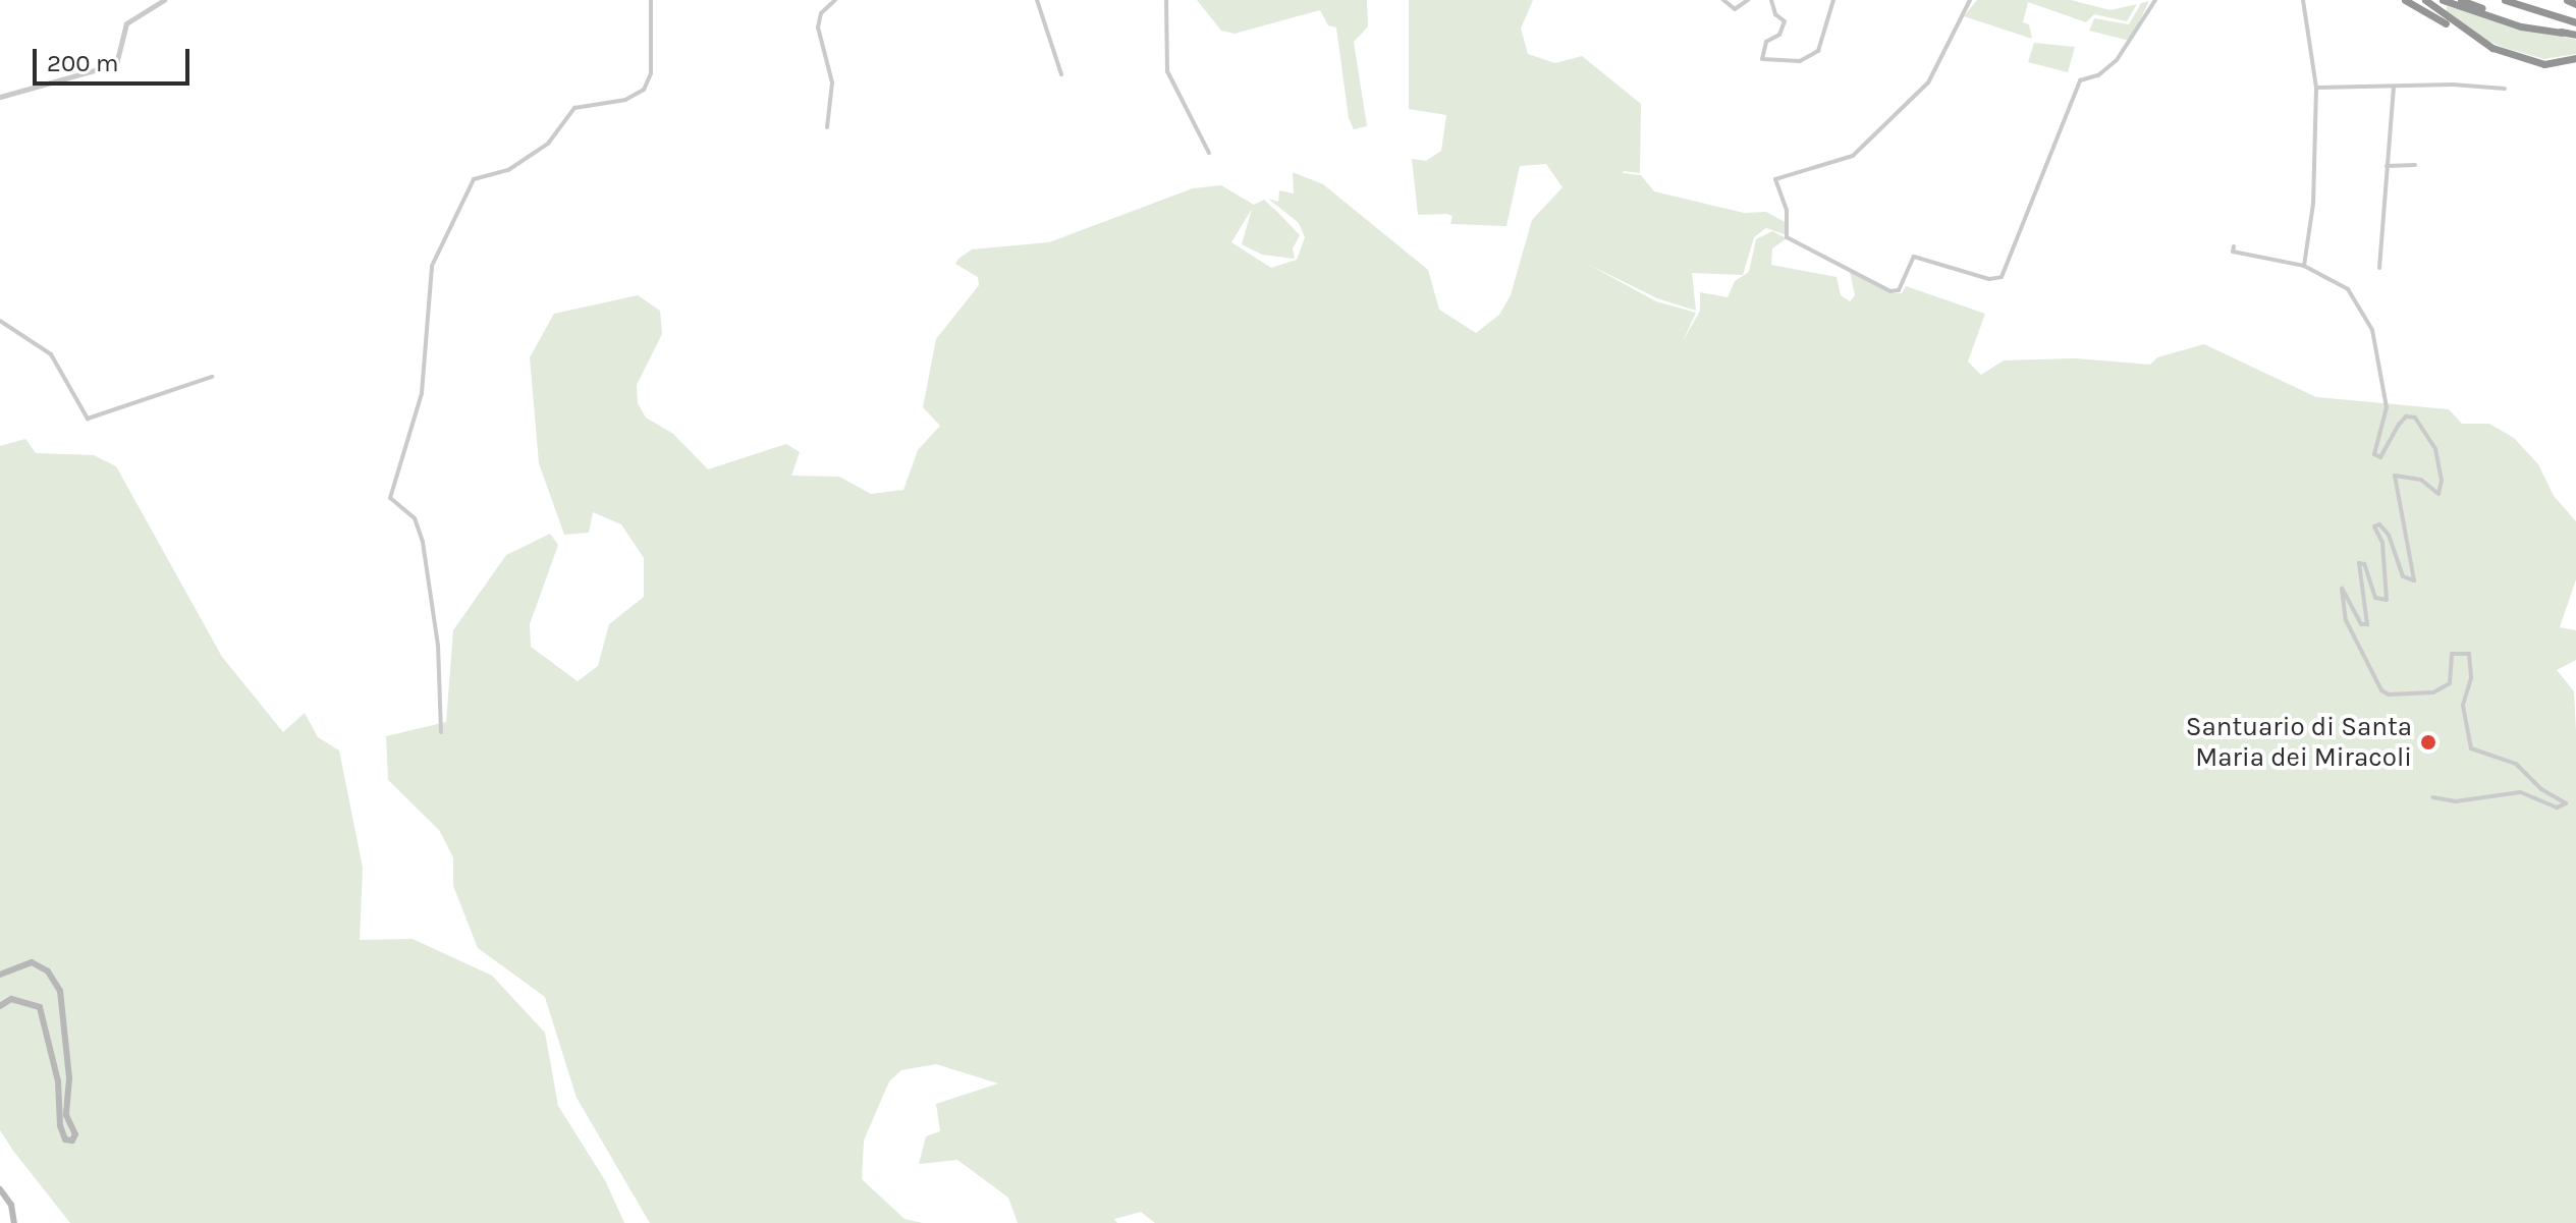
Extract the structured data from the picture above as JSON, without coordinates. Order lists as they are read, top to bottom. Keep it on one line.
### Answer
{"places":["Santuario di Santa Maria dei Miracoli"],"scale_bar":"200 m"}
